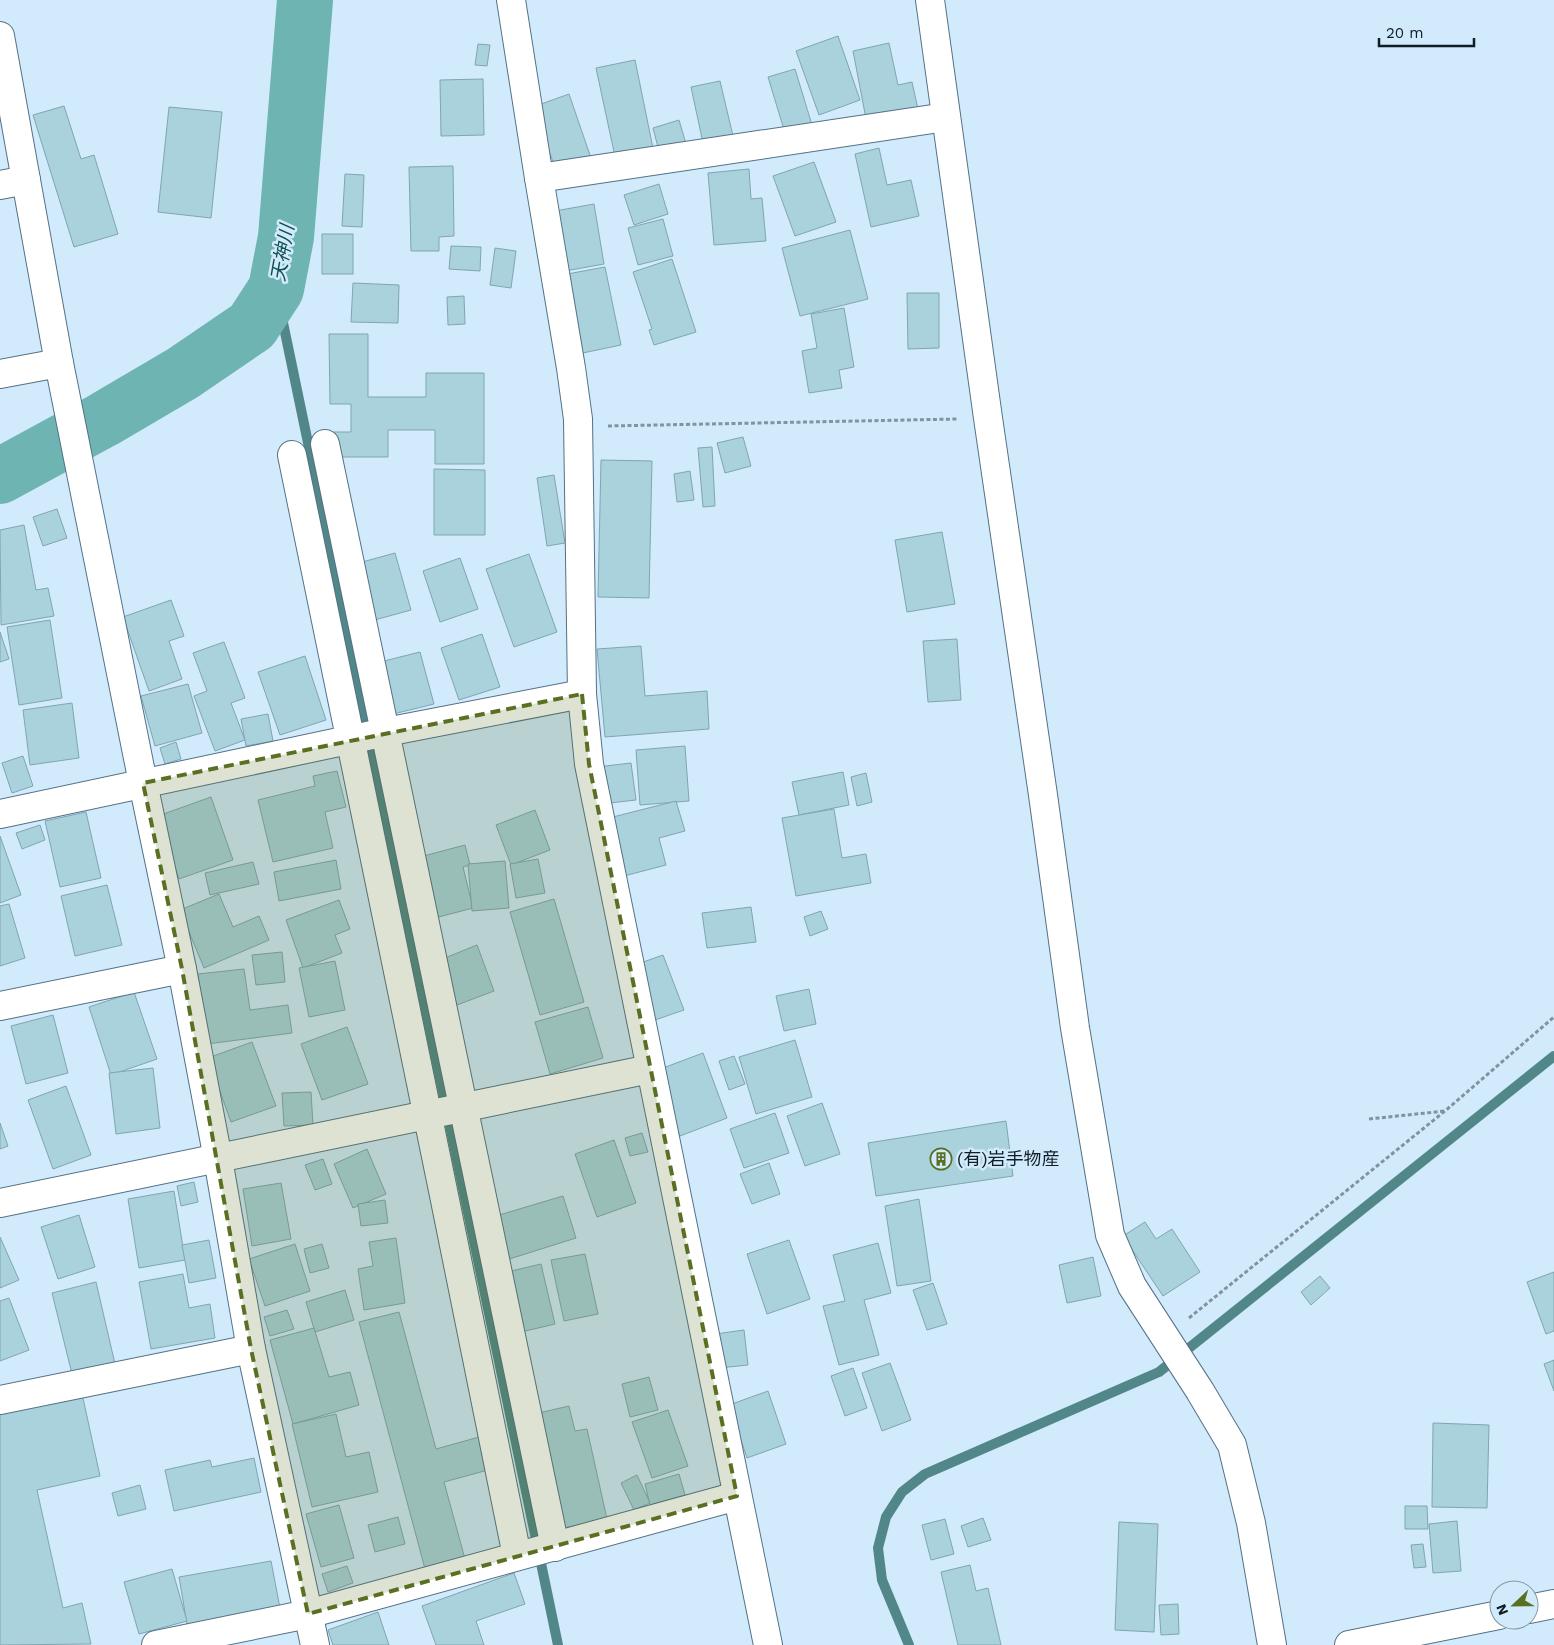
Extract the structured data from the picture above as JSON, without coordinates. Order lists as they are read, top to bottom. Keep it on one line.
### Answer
{"water":["天神川"],"places":{"building":["(有)岩手物産"]},"scale_bar":"20 m","north":"left"}
